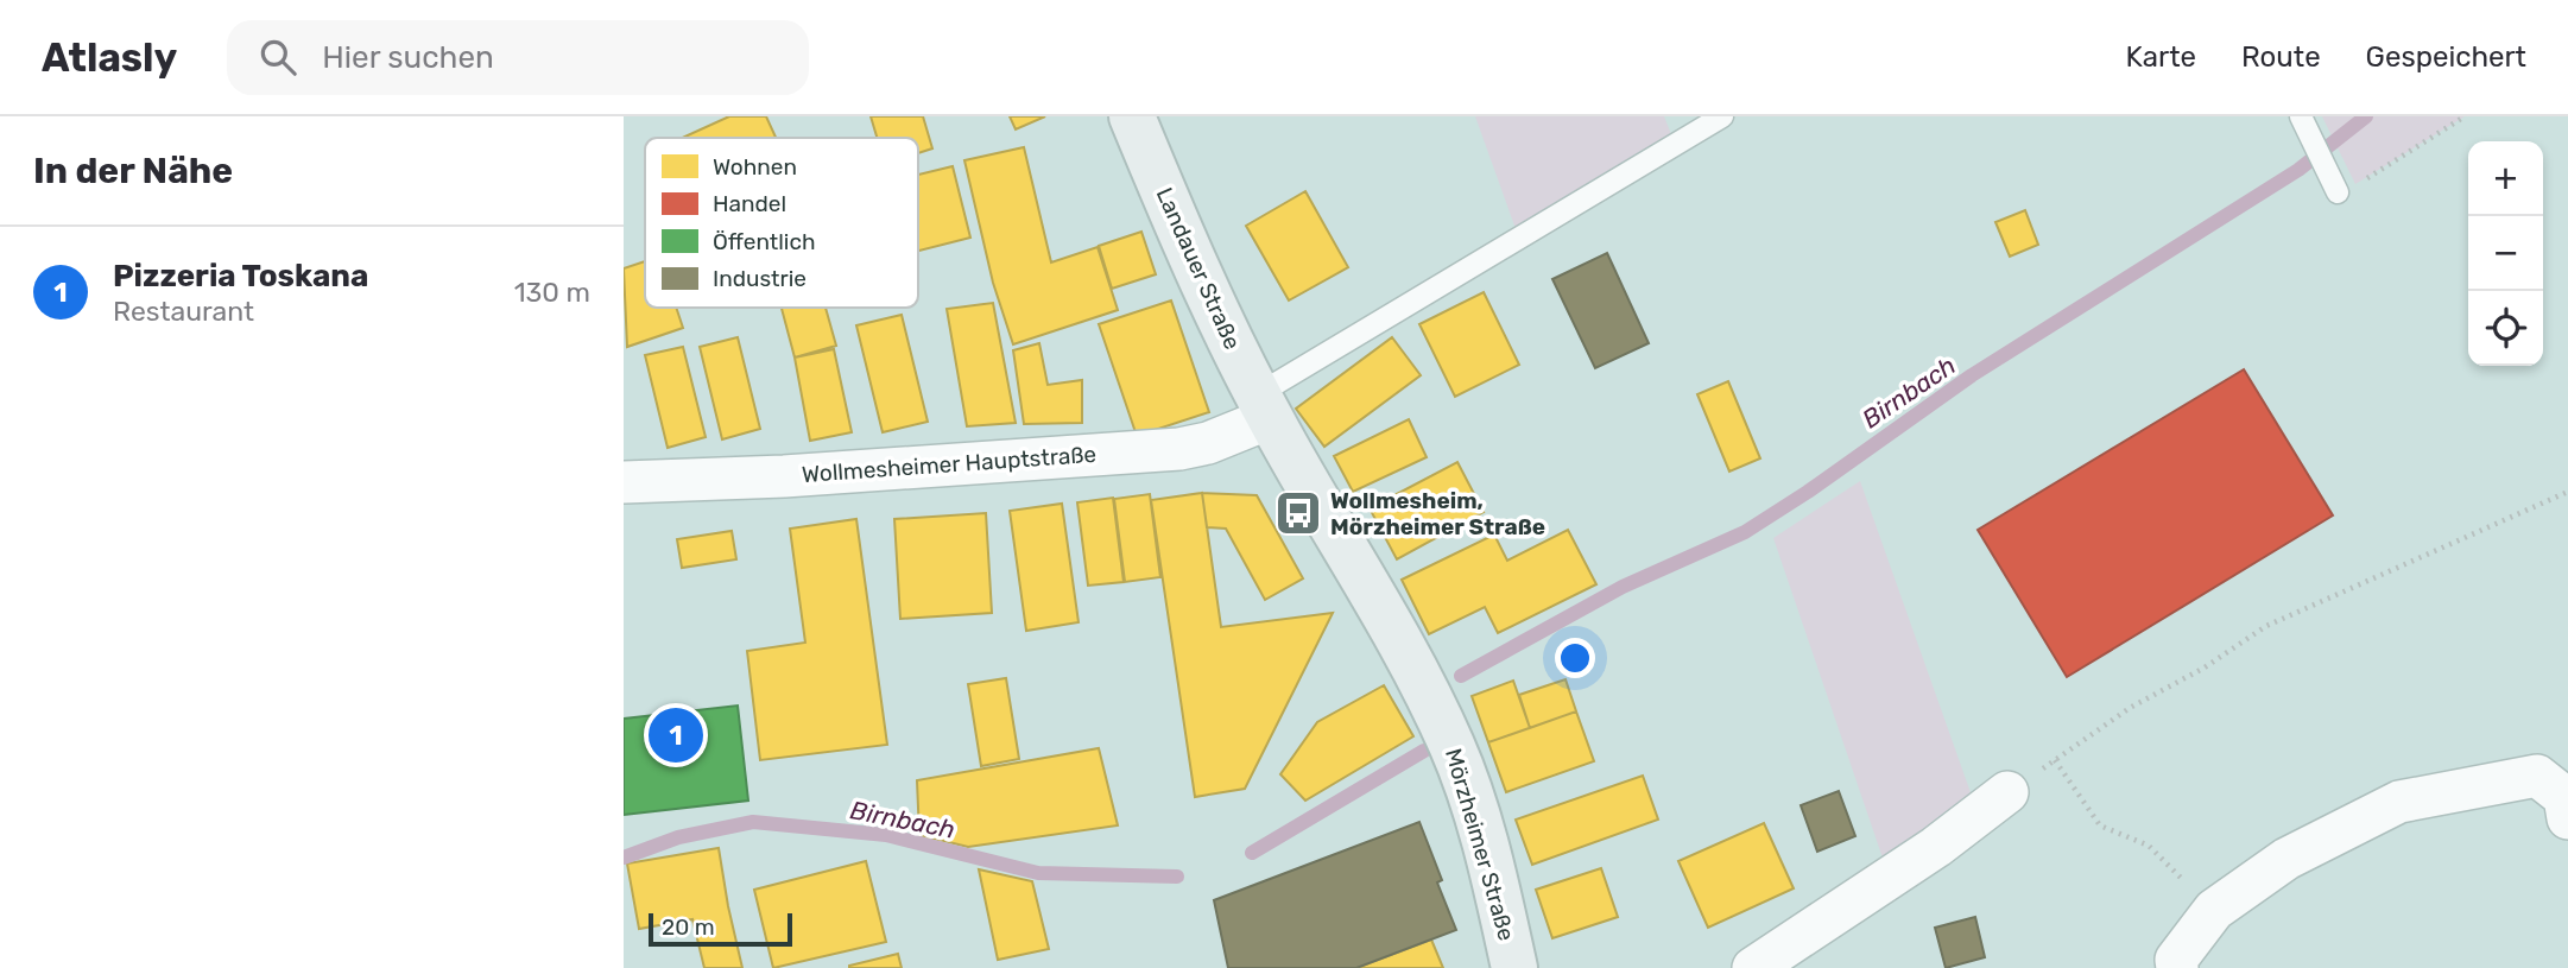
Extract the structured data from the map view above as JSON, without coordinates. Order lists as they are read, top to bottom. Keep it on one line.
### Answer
{"streets":{"main road":["Landauer Straße","Mörzheimer Straße"],"street":["Wollmesheimer Hauptstraße"]},"crossings":[["Landauer Straße","Wollmesheimer Hauptstraße"],["Landauer Straße","Mörzheimer Straße"],["Wollmesheimer Hauptstraße","Mörzheimer Straße"]],"water":["Birnbach"],"places":{"bus stop":["Wollmesheim, Mörzheimer Straße"]},"legend":["Wohnen","Handel","Öffentlich","Industrie"],"scale_bar":"20 m","page":{"header":"Atlasly","search":"Hier suchen","nav":["Karte","Route","Gespeichert"],"heading":"In der Nähe","map_buttons":["+","−"],"list":[{"mark":"1","name":"Pizzeria Toskana","note":"Restaurant","value":"130 m"}],"pins":"1","scale":"20 m"}}
